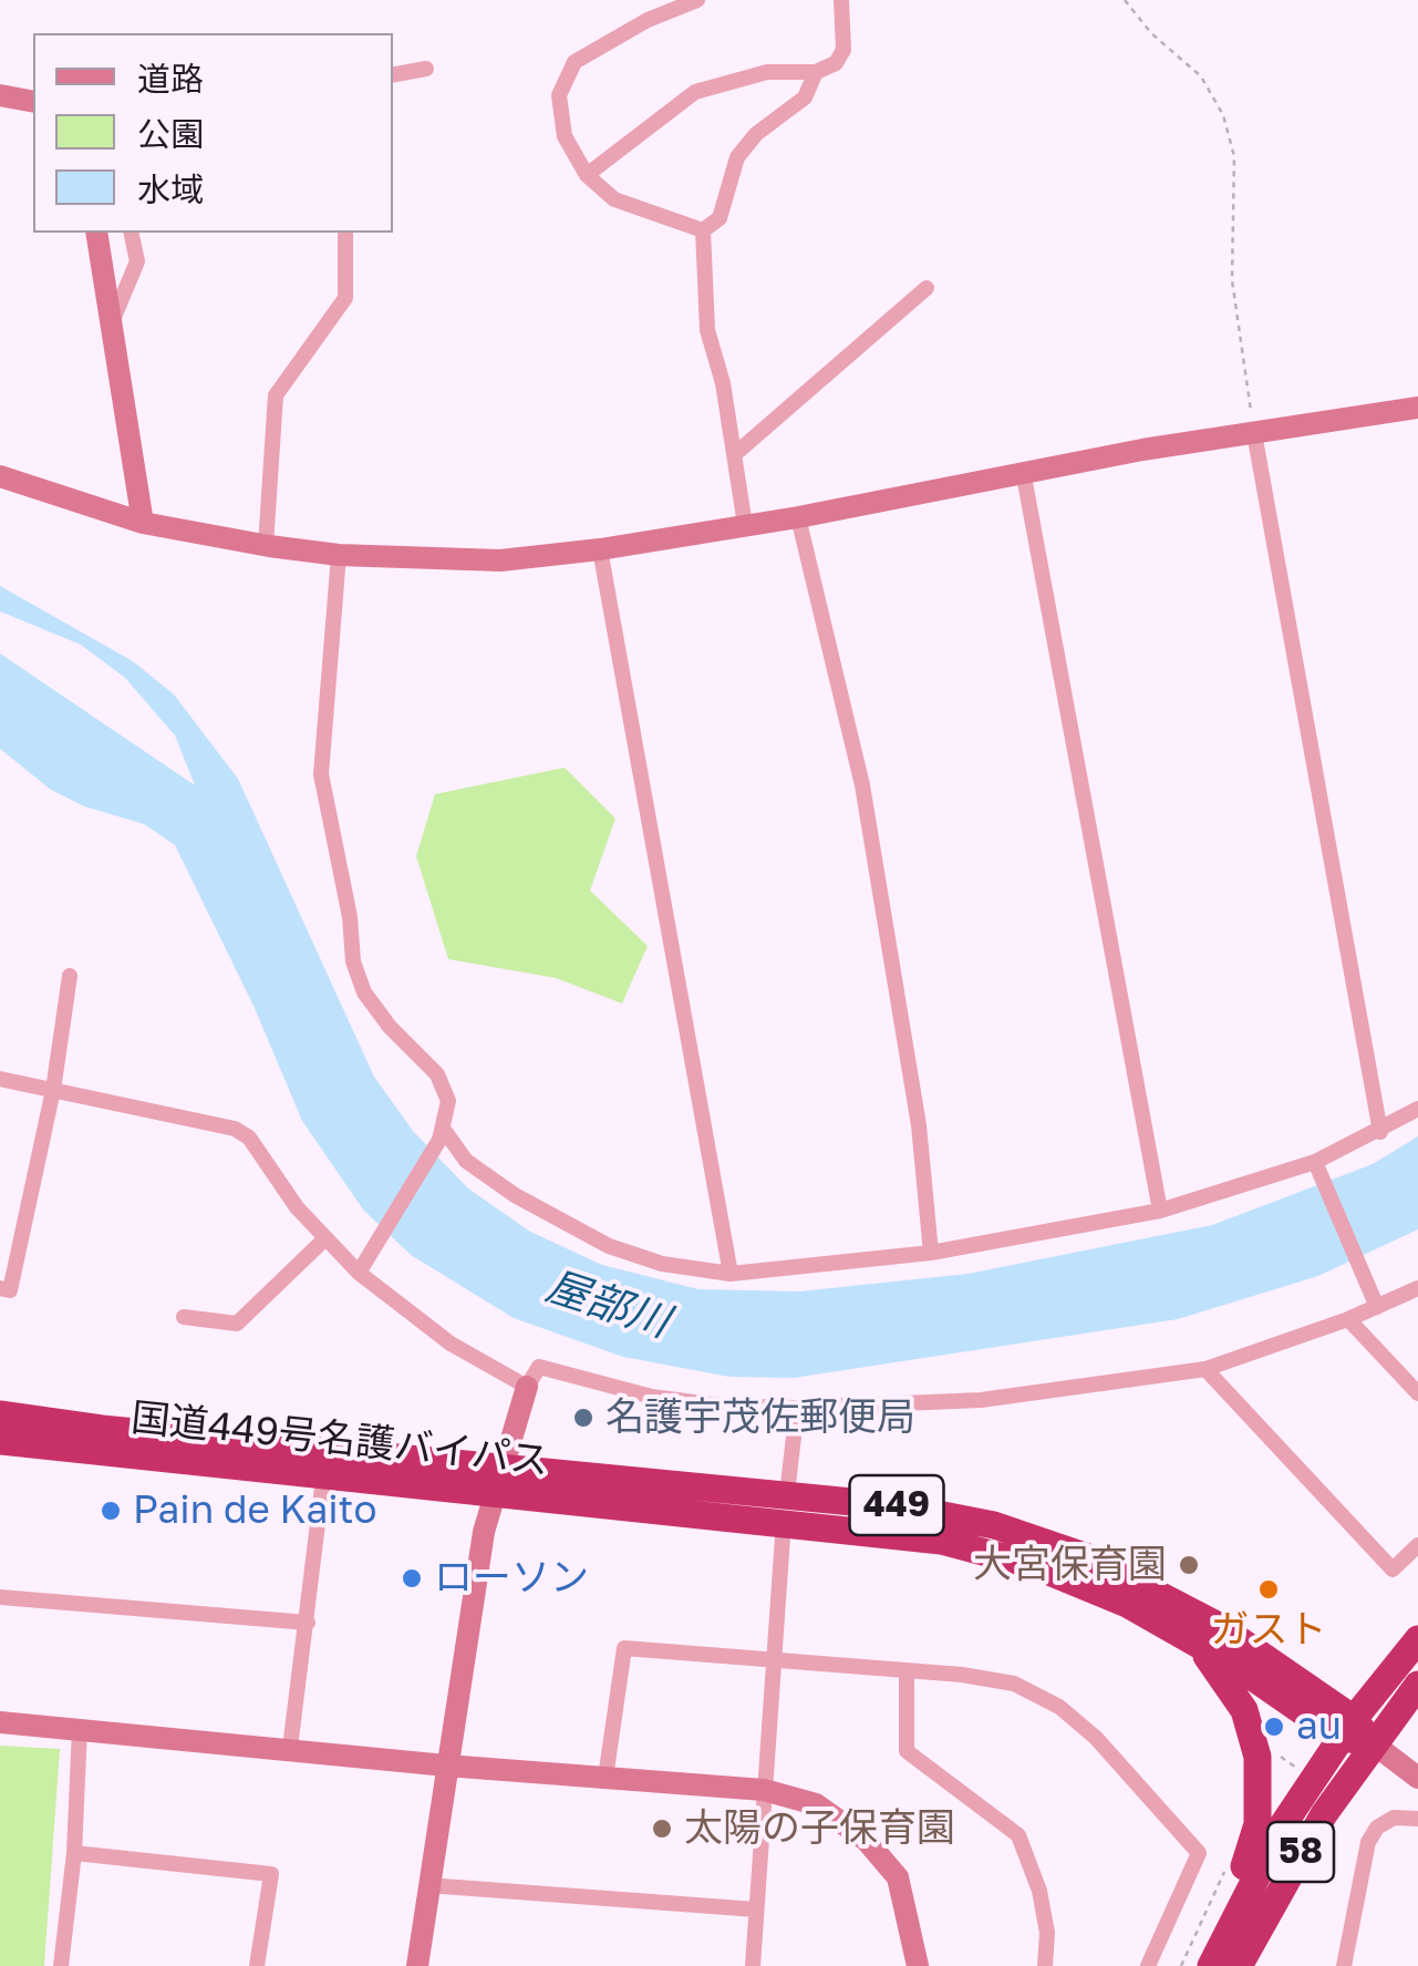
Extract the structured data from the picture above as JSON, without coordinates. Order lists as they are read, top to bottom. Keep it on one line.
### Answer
{"streets":{"highway":["国道449号名護バイパス","449","58"]},"crossings":[["国道449号名護バイパス","58"]],"water":["屋部川"],"places":["名護宇茂佐郵便局","Pain de Kaito","大宮保育園","ローソン","ガスト","au","太陽の子保育園"],"legend":["道路","公園","水域"]}
